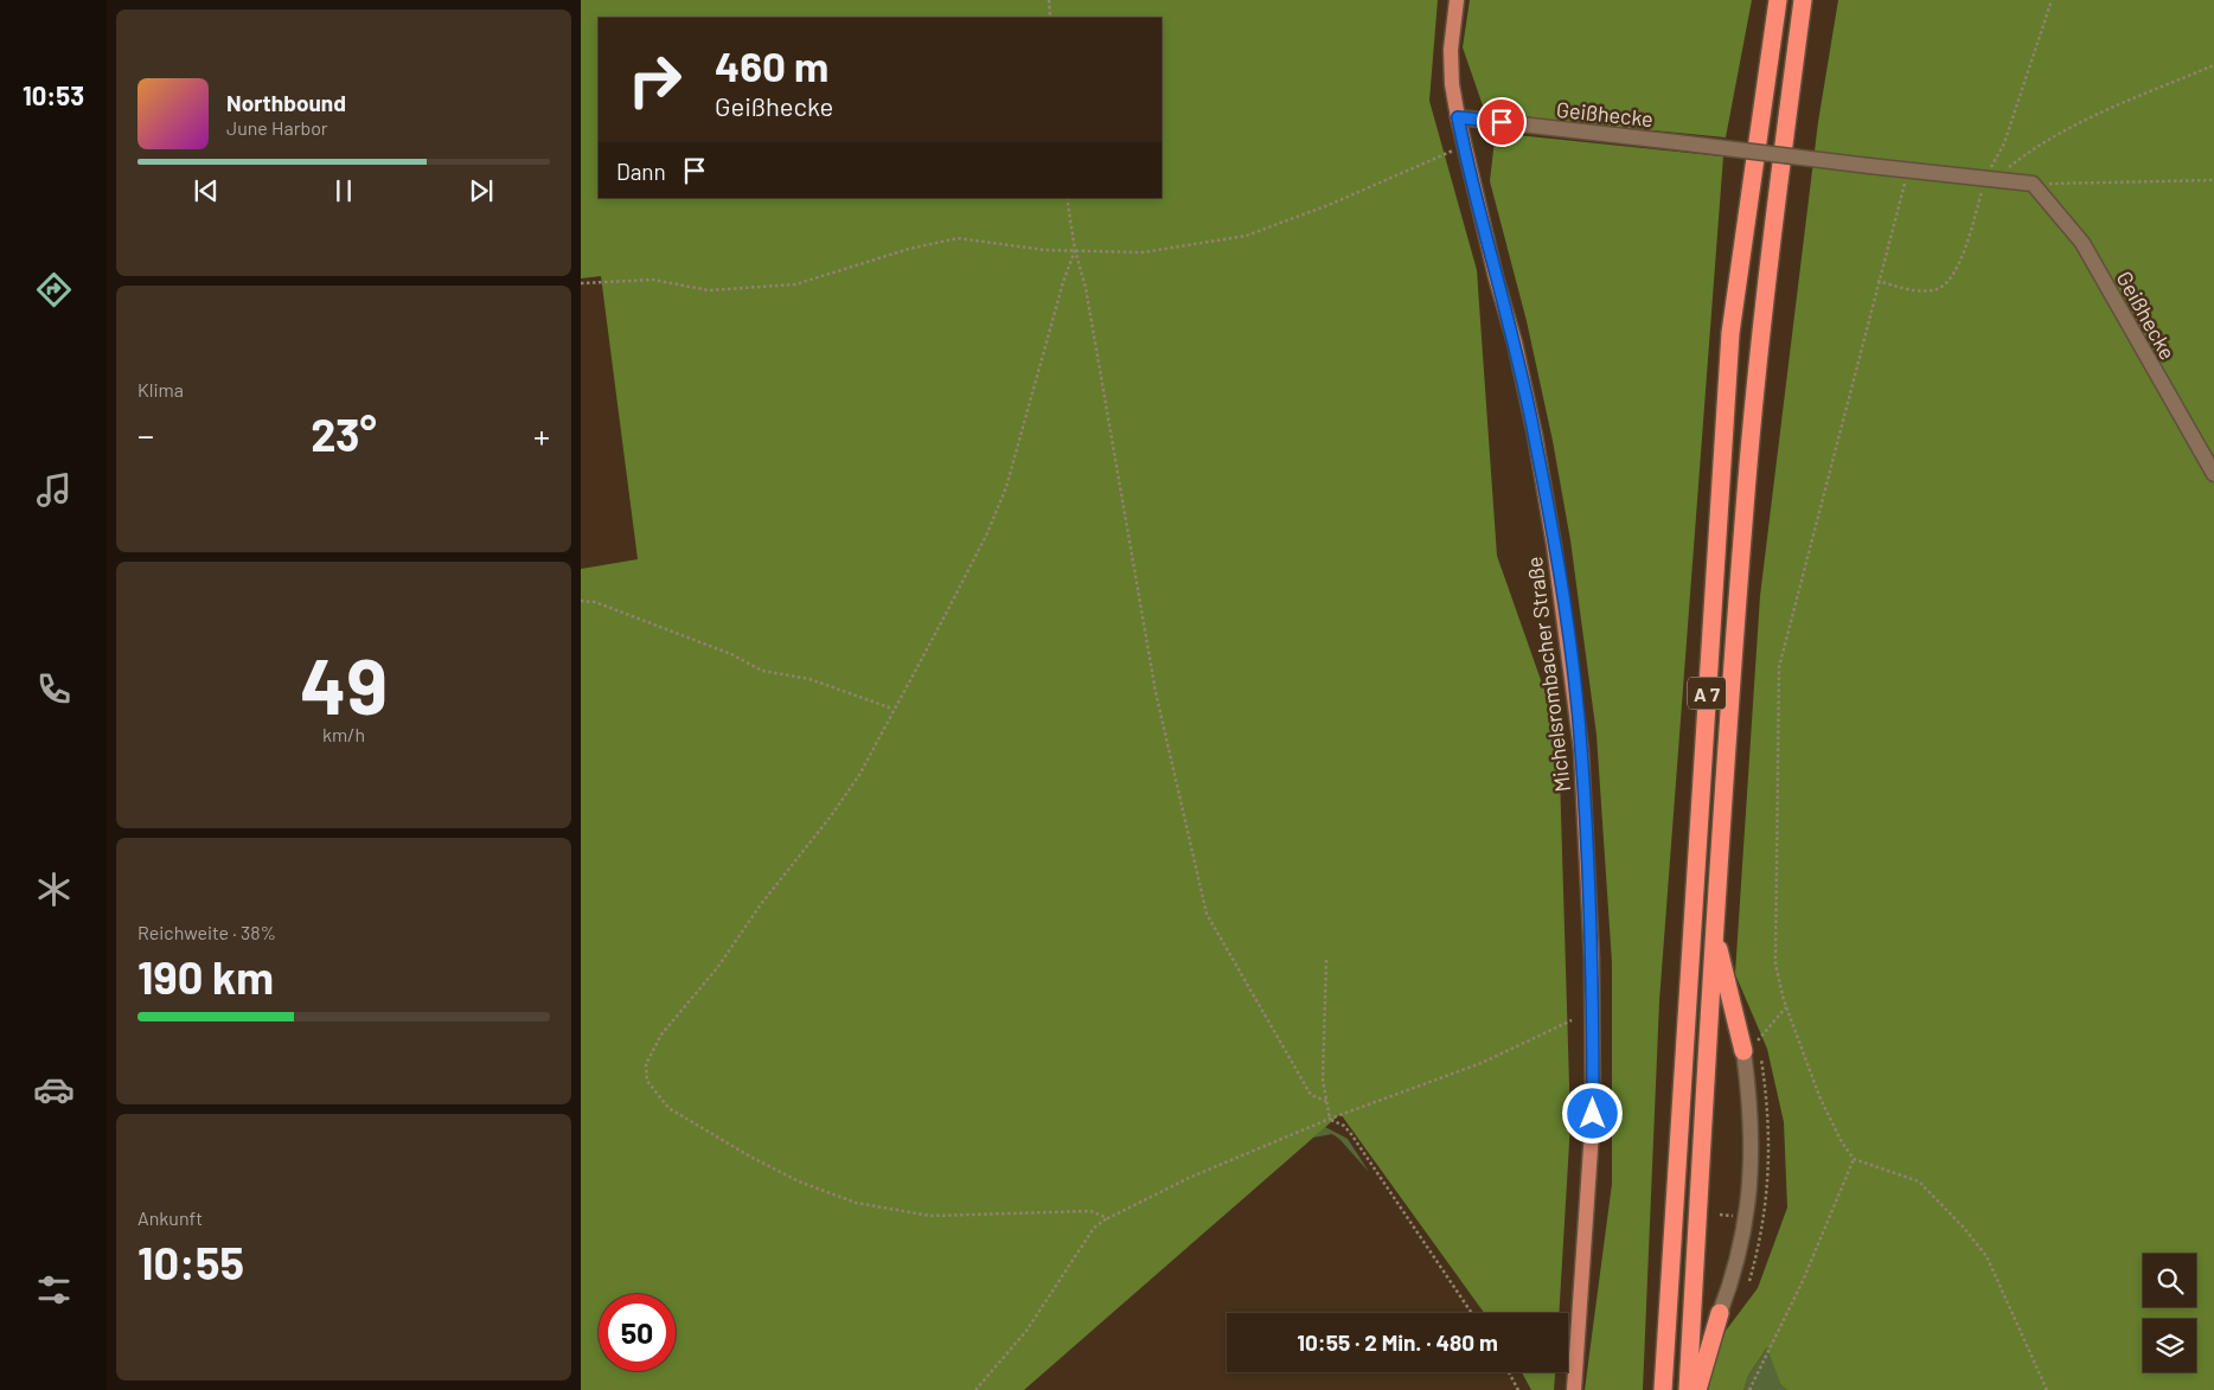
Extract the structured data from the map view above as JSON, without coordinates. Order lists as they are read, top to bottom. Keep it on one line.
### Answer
{"streets":{"highway":["A 7"],"main road":["Michelsrombacher Straße"],"lane":["Geißhecke"]},"crossings":[["Geißhecke","Michelsrombacher Straße"]],"page":{"tabs":"10:53","turn":["460 m","Geißhecke"],"song":["Northbound","June Harbor"],"then":"Dann","tile":["Klima",["49","km/h"],["Reichweite · 38%","190 km"],["Ankunft","10:55"]],"heat":["−","23°","+"],"limit":"50","trip":"10:55 · 2 Min. · 480 m"}}
